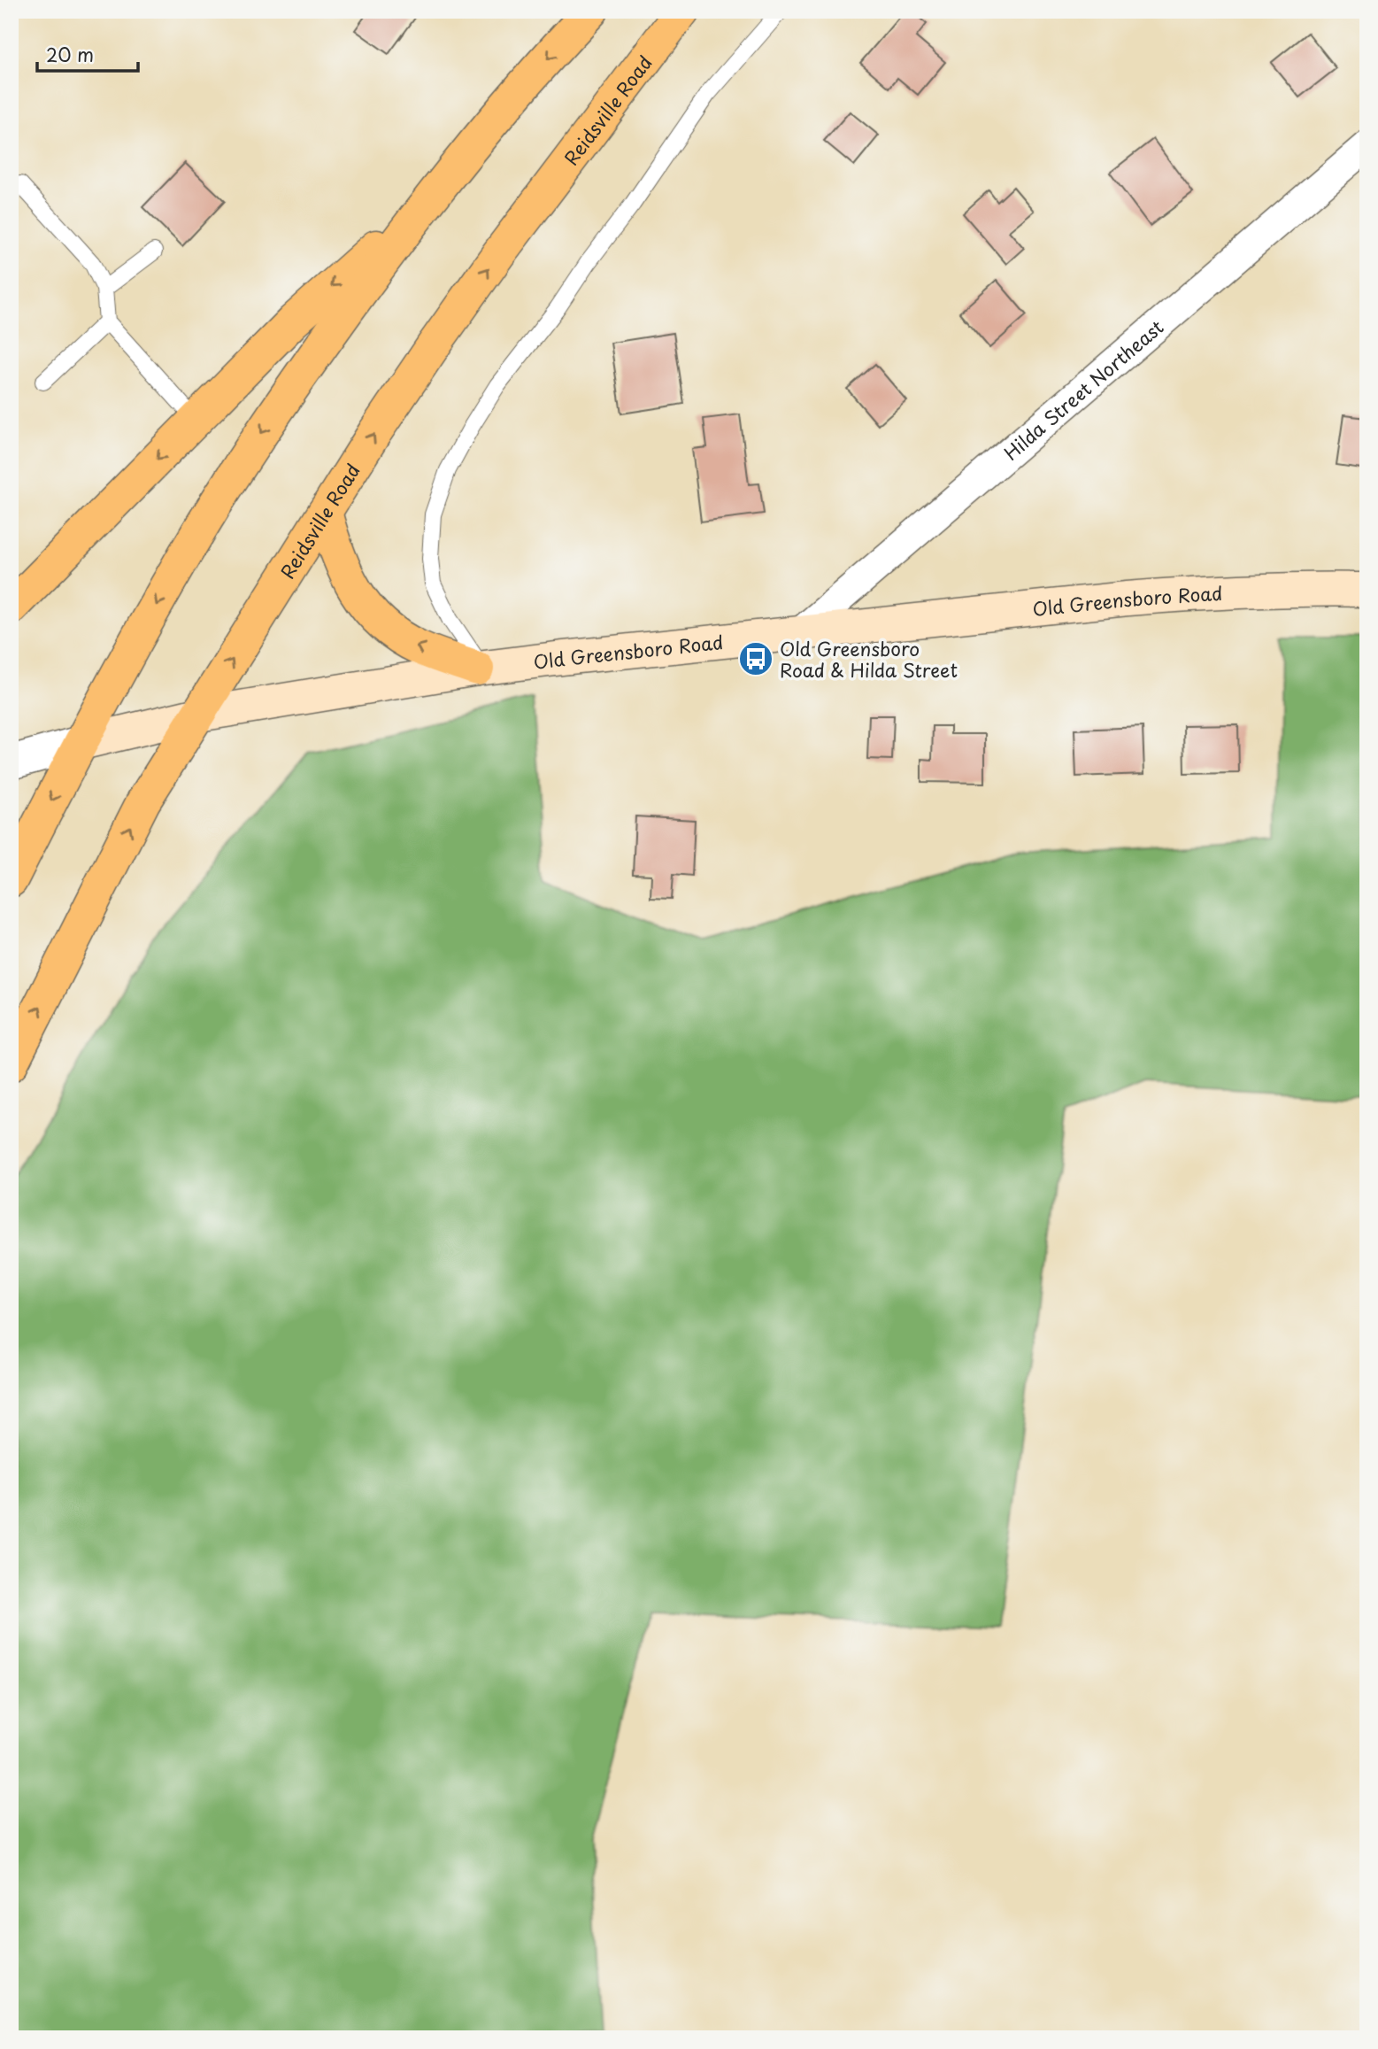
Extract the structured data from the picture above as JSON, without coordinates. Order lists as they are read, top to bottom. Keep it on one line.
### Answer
{"streets":{"highway":["Reidsville Road"],"main road":["Old Greensboro Road"],"street":["Hilda Street Northeast"]},"crossings":[["Reidsville Road","Old Greensboro Road"],["Hilda Street Northeast","Old Greensboro Road"]],"places":{"bus stop":["Old Greensboro Road & Hilda Street"]},"scale_bar":"20 m"}
